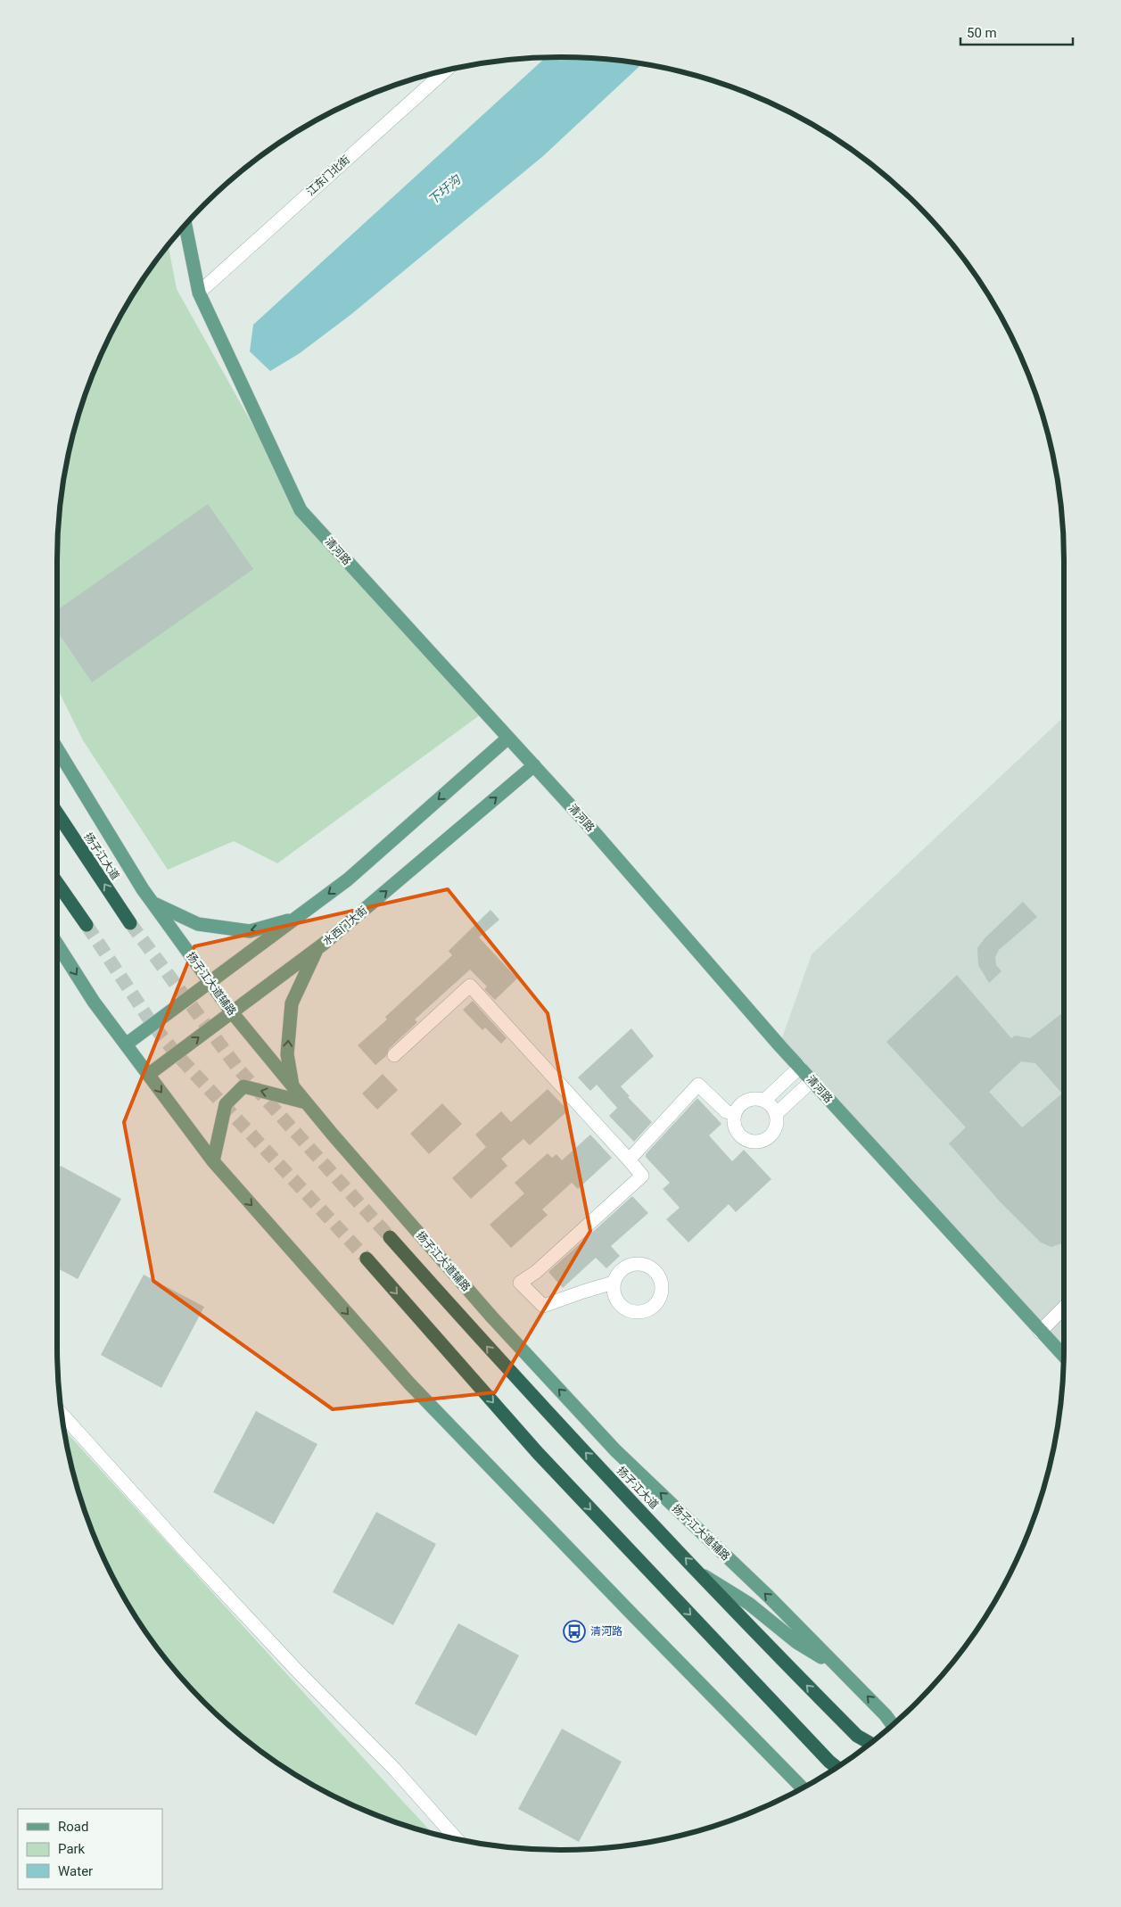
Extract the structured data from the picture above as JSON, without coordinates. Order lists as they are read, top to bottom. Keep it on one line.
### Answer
{"streets":{"highway":["扬子江大道"],"main road":["清河路","水西门大街","扬子江大道辅路"],"street":["江东门北街"]},"crossings":[["江东门北街","清河路"],["清河路","水西门大街"],["水西门大街","扬子江大道辅路"]],"water":["下圩沟"],"places":{"bus stop":["清河路"]},"legend":["Road","Park","Water"],"scale_bar":"50 m"}
